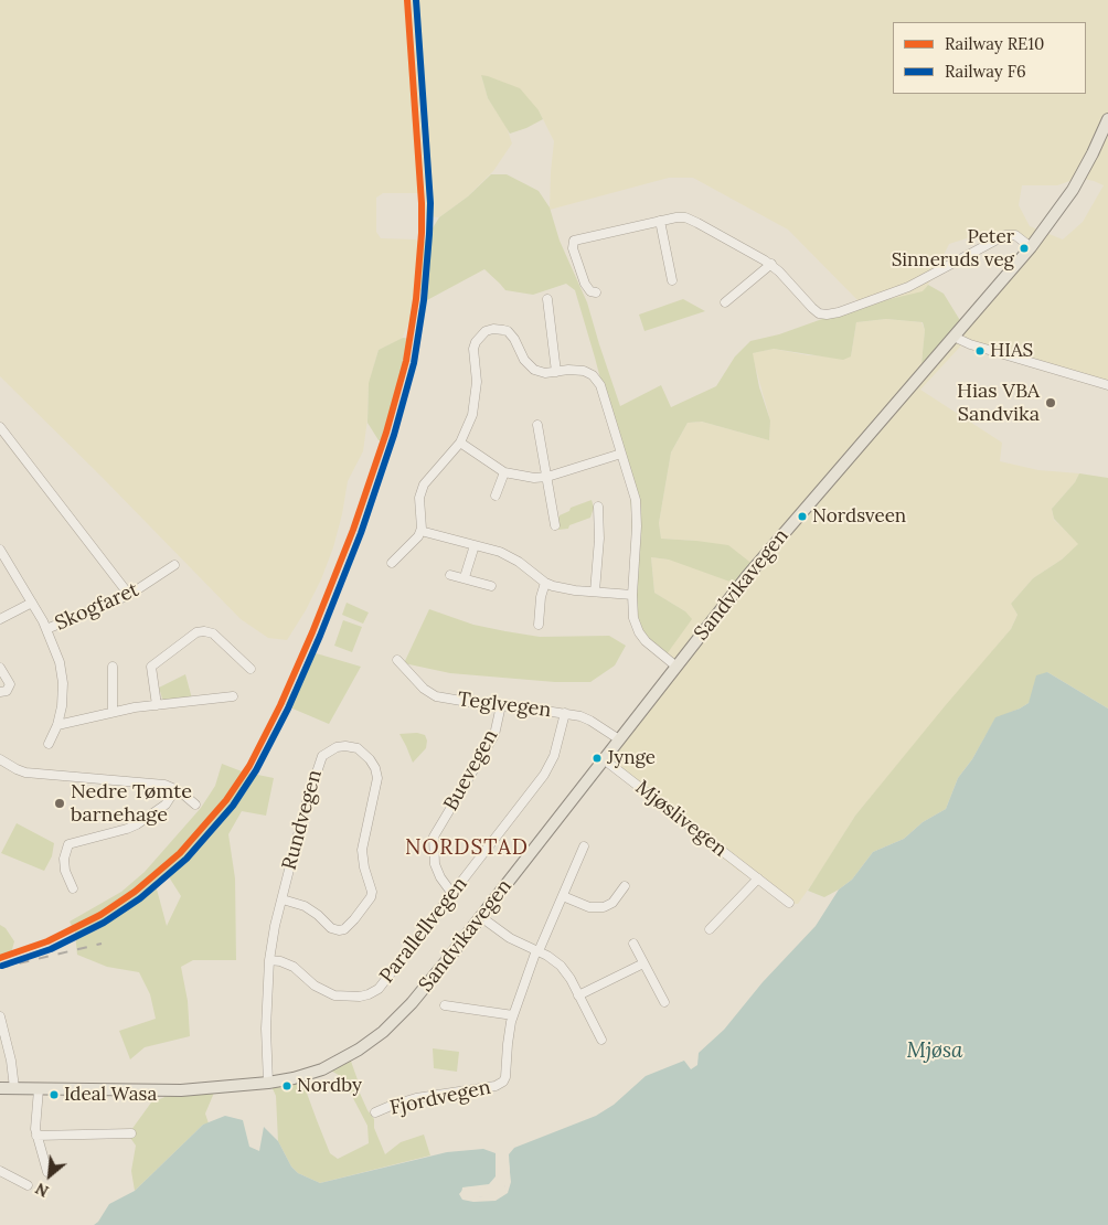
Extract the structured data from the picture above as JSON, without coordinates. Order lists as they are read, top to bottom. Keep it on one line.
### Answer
{"streets":{"main road":["Sandvikavegen"],"street":["Skogfaret","Teglvegen","Buevegen","Mjøslivegen","Rundvegen","Parallellvegen","Fjordvegen"]},"crossings":[["Sandvikavegen","Teglvegen"],["Sandvikavegen","Mjøslivegen"],["Sandvikavegen","Rundvegen"],["Teglvegen","Buevegen"],["Teglvegen","Parallellvegen"],["Buevegen","Parallellvegen"],["Rundvegen","Parallellvegen"]],"districts":["NORDSTAD"],"water":["Mjøsa"],"places":["Peter Sinneruds veg","HIAS","Hias VBA Sandvika","Nordsveen","Jynge","Nedre Tømte barnehage","Nordby","Ideal Wasa"],"lines":["rail line RE10","rail line F6"],"legend":["Railway RE10","Railway F6"],"north":"bottom left"}
